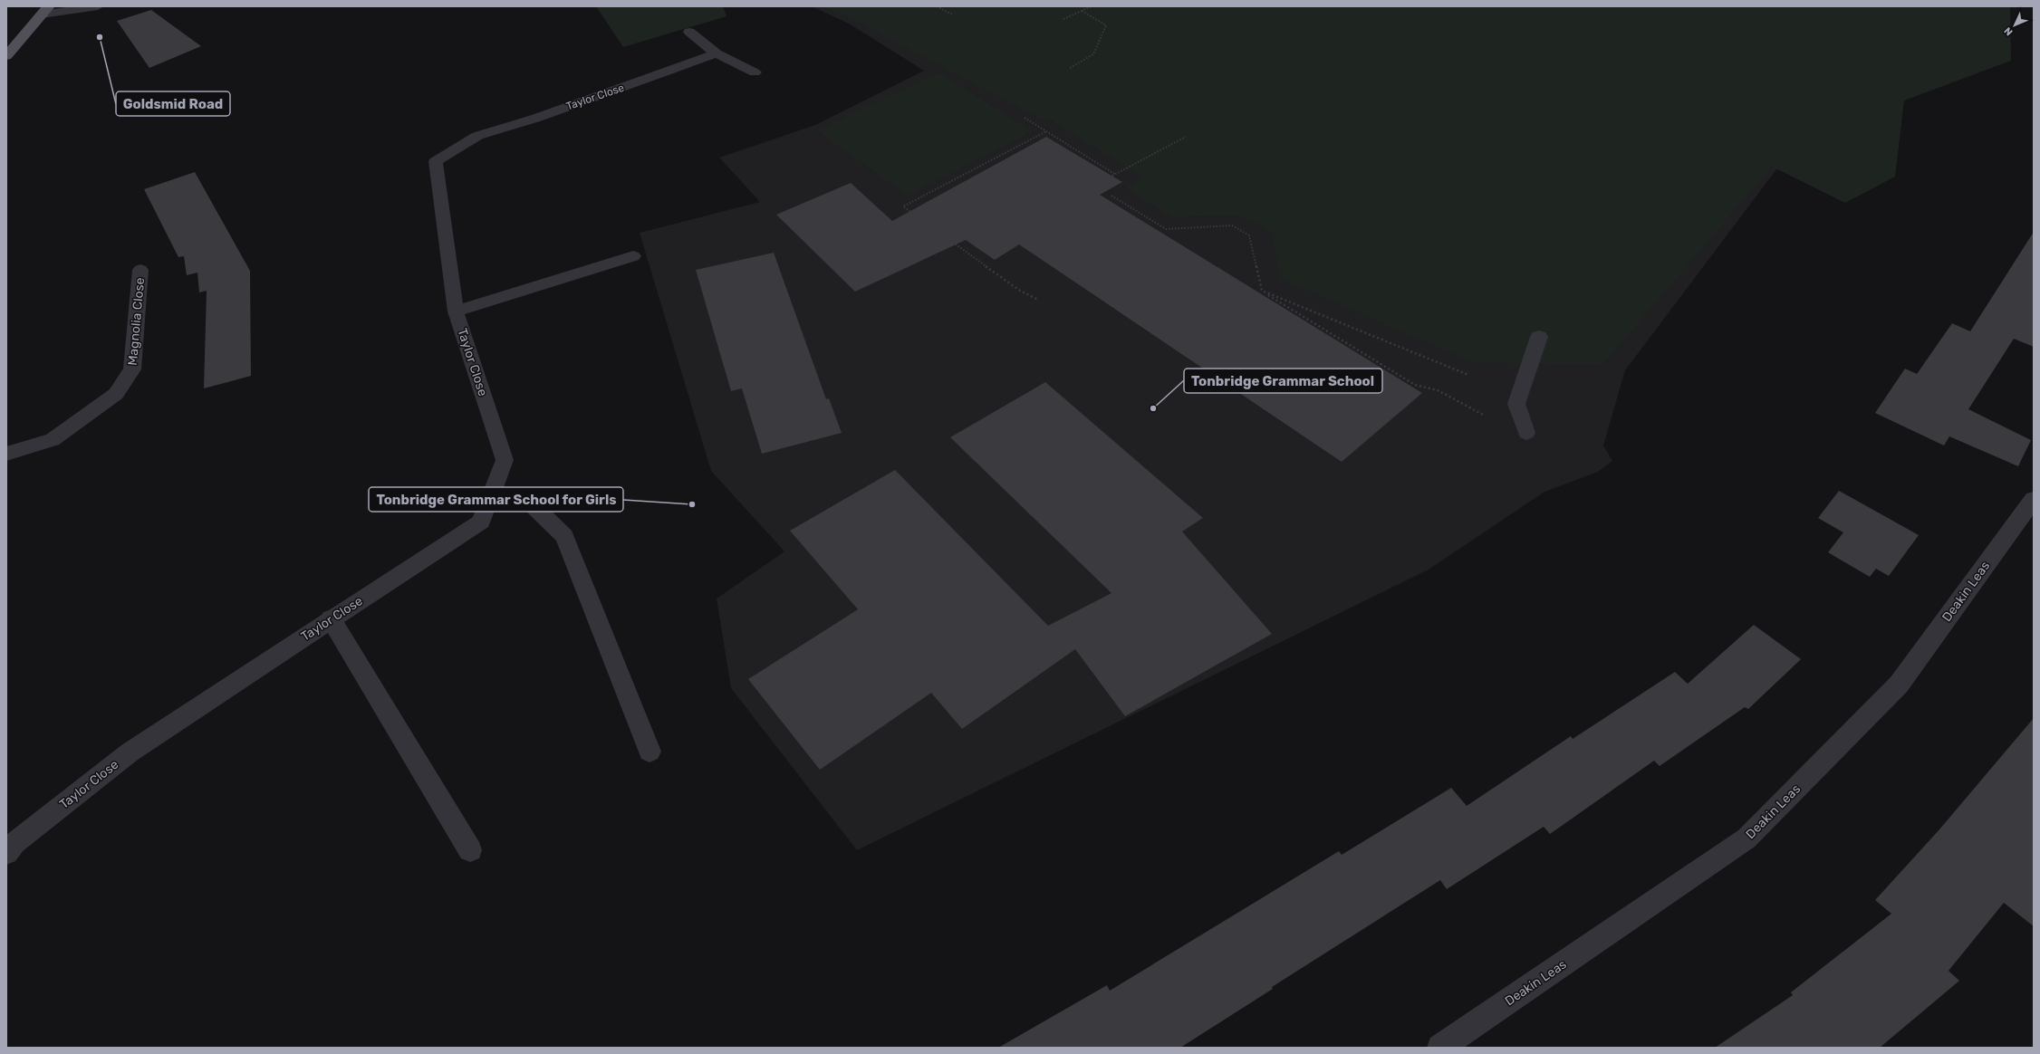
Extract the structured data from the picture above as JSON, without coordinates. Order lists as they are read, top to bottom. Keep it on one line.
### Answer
{"streets":{"street":["Taylor Close","Magnolia Close","Deakin Leas"]},"places":["Goldsmid Road","Tonbridge Grammar School","Tonbridge Grammar School for Girls"],"north":"bottom left"}
